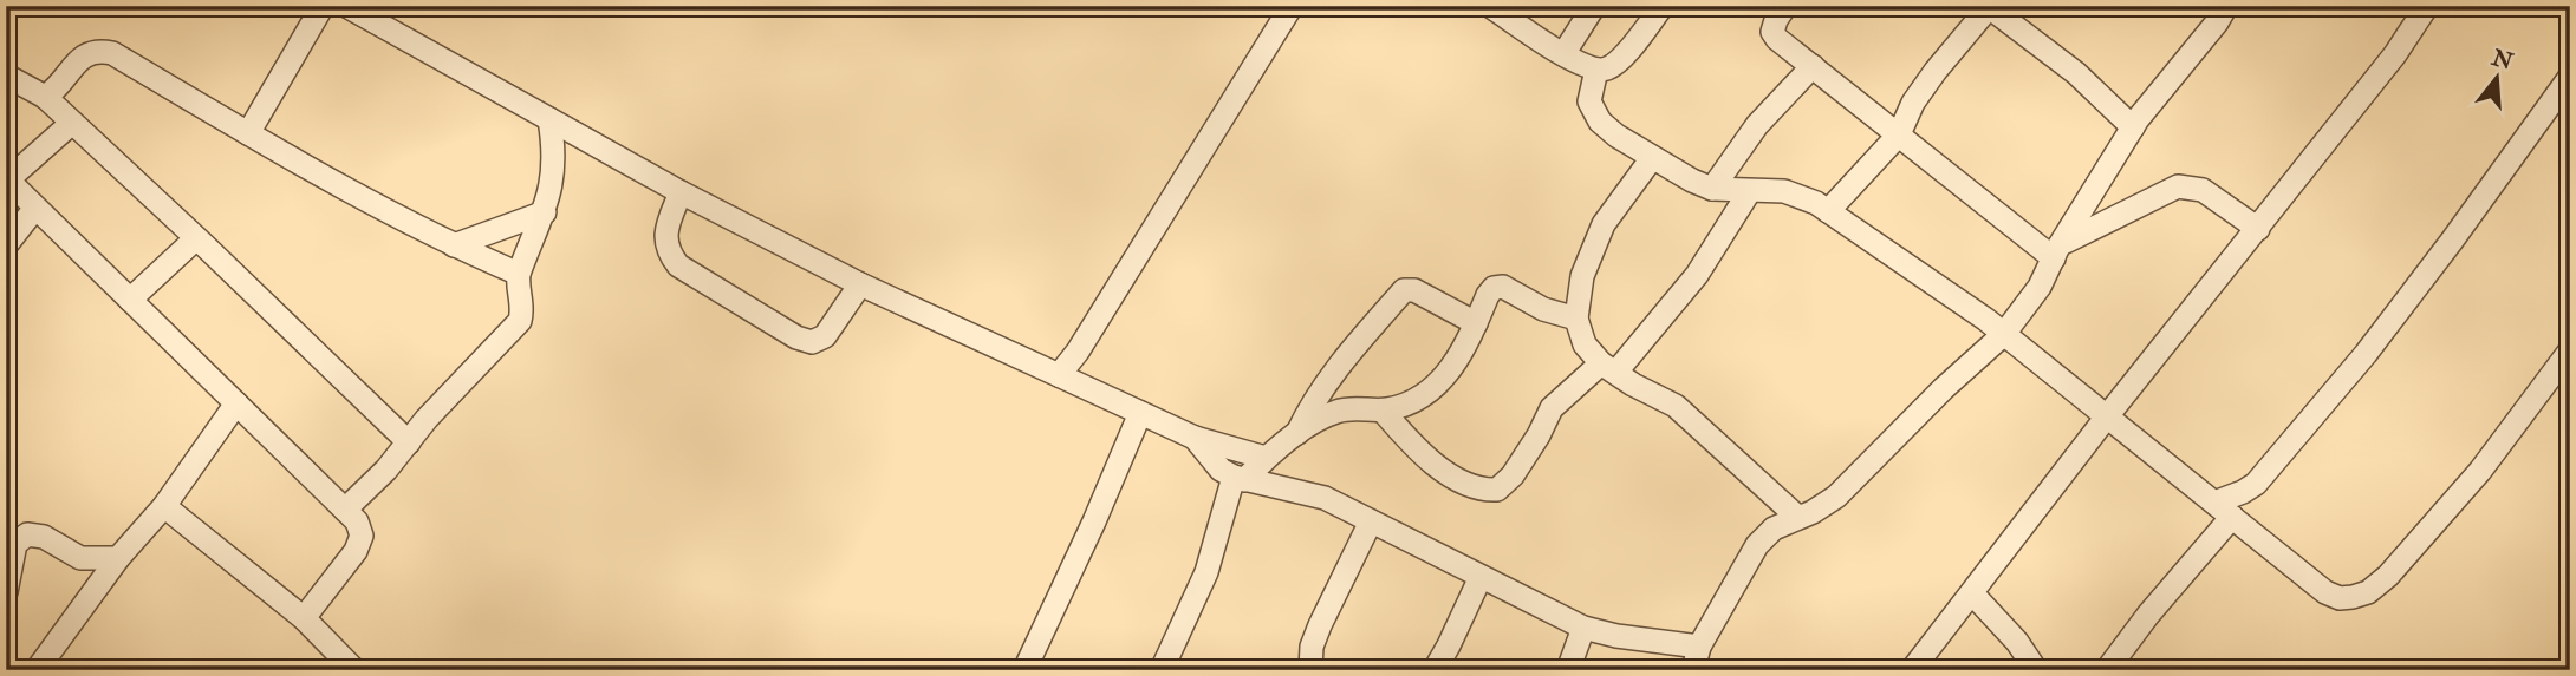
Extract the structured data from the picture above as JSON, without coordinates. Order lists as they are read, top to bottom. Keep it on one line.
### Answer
{"north":"top"}
